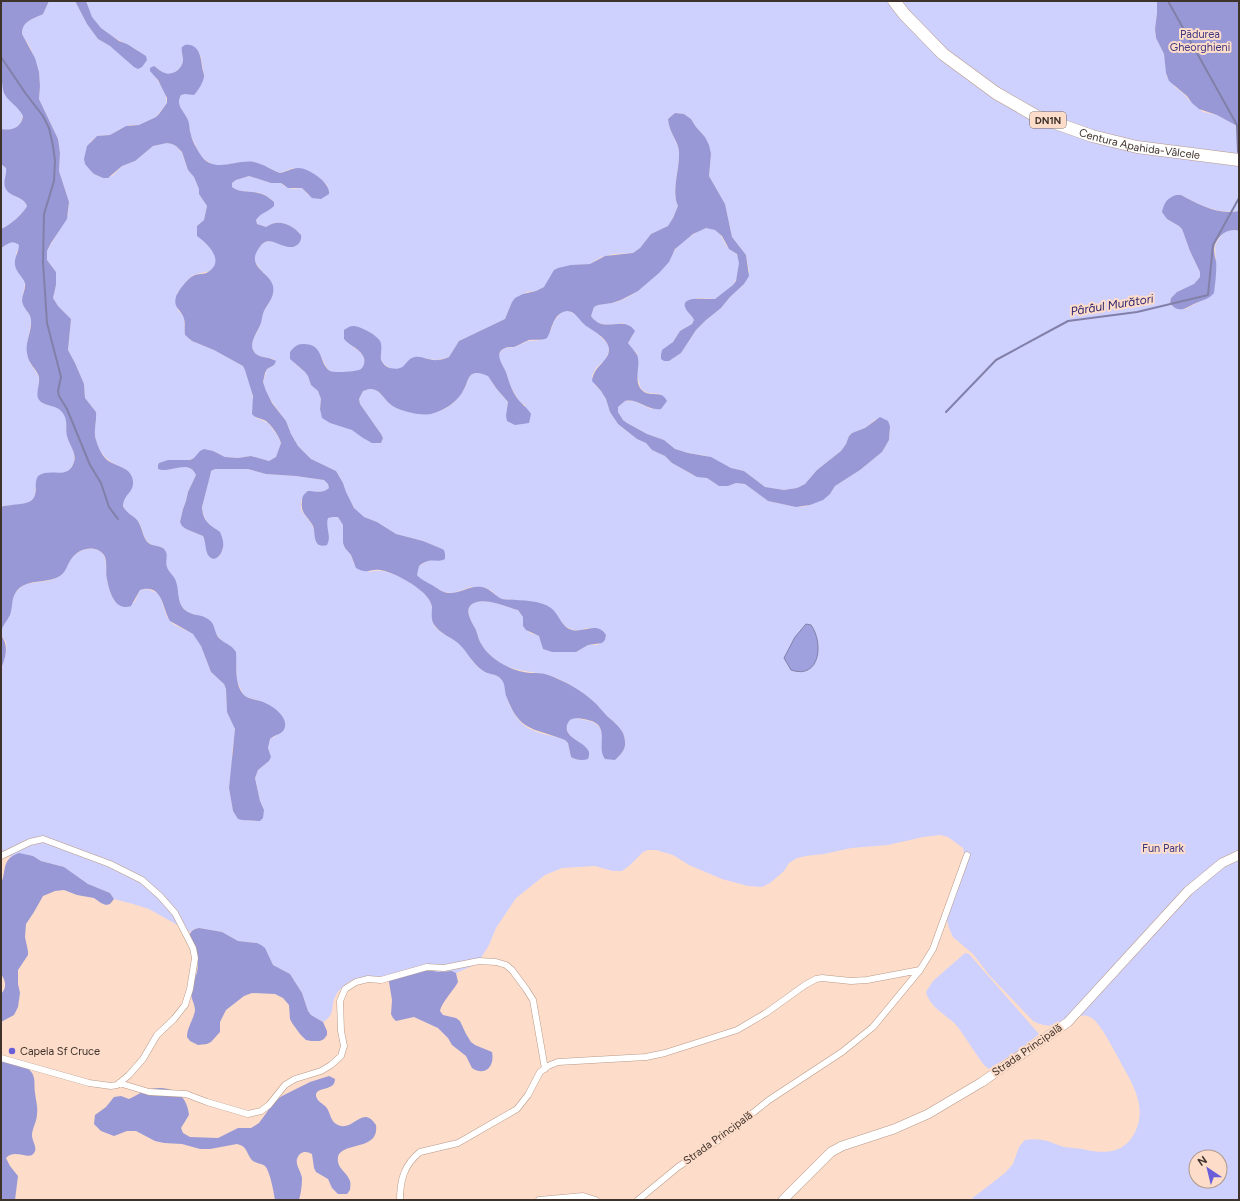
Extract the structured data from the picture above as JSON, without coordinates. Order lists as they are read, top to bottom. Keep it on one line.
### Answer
{"streets":{"highway":["DN1N","Centura Apahida-Vâlcele"],"street":["Strada Principală"]},"water":["Pârâul Murători"],"parks":["Pădurea Gheorghieni","Fun Park"],"places":["Capela Sf Cruce"],"north":"top left"}
